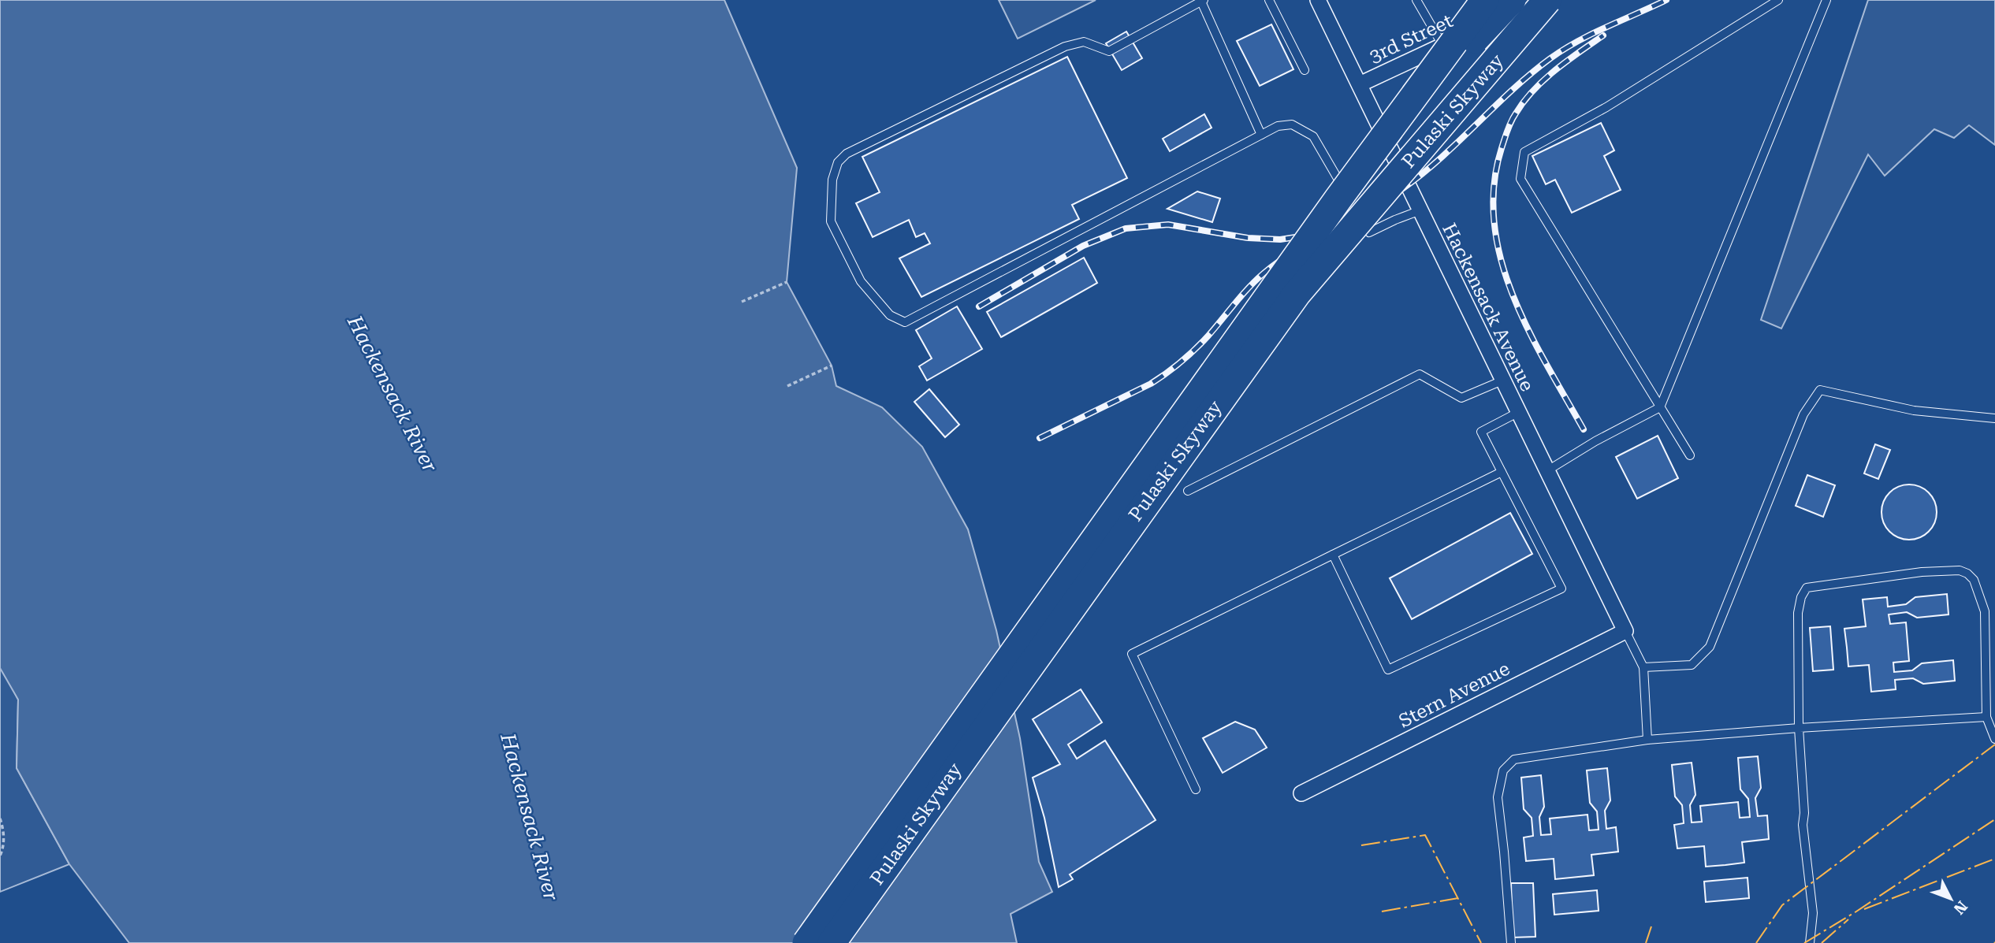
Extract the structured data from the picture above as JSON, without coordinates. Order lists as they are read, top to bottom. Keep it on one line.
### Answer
{"streets":{"highway":["Pulaski Skyway"],"street":["3rd Street","Hackensack Avenue","Stern Avenue"]},"crossings":[["3rd Street","Hackensack Avenue"],["Hackensack Avenue","Stern Avenue"]],"water":["Hackensack River"],"north":"bottom right"}
